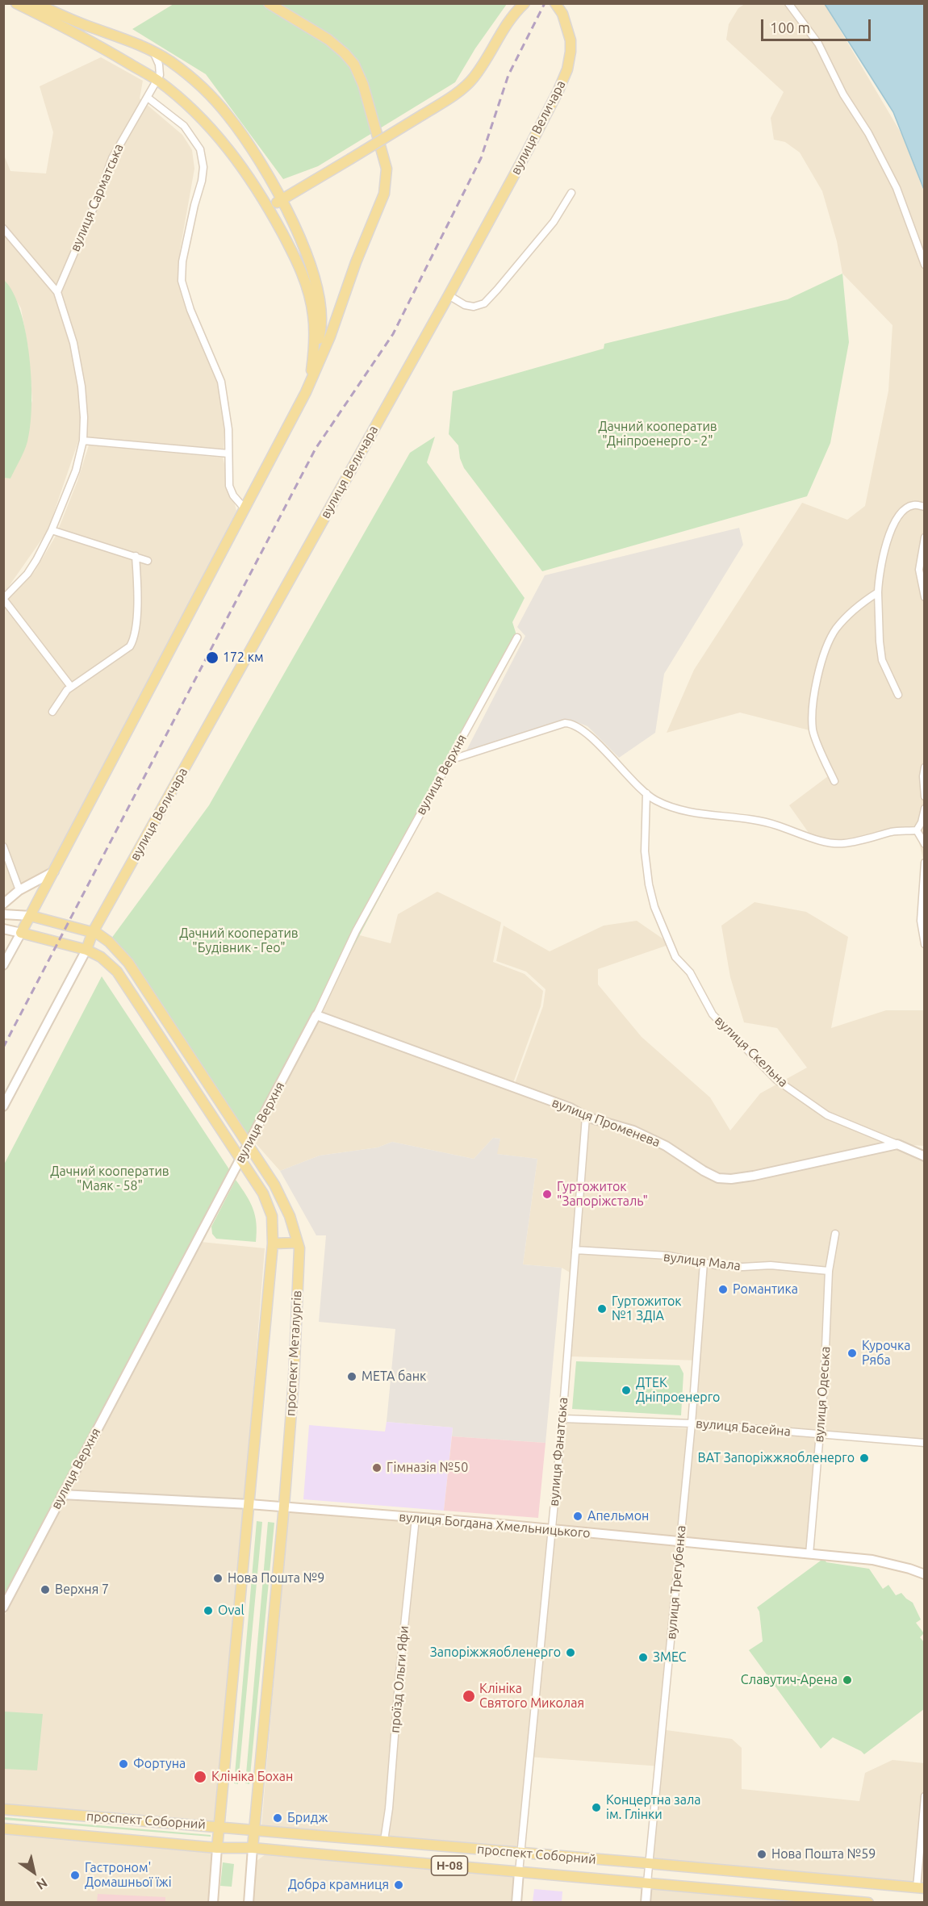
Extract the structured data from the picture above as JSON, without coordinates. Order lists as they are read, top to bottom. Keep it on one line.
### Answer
{"streets":{"main road":["вулиця Величара","проспект Металургів","проспект Соборний","Н-08"],"street":["вулиця Сарматська","вулиця Верхня","вулиця Скельна","вулиця Променева","вулиця Мала","вулиця Одеська","вулиця Басейна","вулиця Фанатська","вулиця Богдана Хмельницького","вулиця Трегубенка","проїзд Ольги Яфи"]},"crossings":[["вулиця Величара","проспект Металургів"],["вулиця Верхня","вулиця Променева"],["вулиця Верхня","проспект Металургів"],["вулиця Верхня","вулиця Богдана Хмельницького"],["вулиця Скельна","вулиця Променева"],["вулиця Променева","вулиця Фанатська"],["вулиця Мала","вулиця Одеська"],["вулиця Мала","вулиця Фанатська"],["вулиця Мала","вулиця Трегубенка"],["проспект Металургів","вулиця Богдана Хмельницького"],["проспект Металургів","проспект Соборний"],["вулиця Одеська","вулиця Басейна"],["вулиця Одеська","вулиця Богдана Хмельницького"],["вулиця Басейна","вулиця Фанатська"],["вулиця Басейна","вулиця Трегубенка"],["вулиця Фанатська","вулиця Богдана Хмельницького"],["вулиця Фанатська","проспект Соборний"],["вулиця Богдана Хмельницького","вулиця Трегубенка"],["вулиця Богдана Хмельницького","проїзд Ольги Яфи"],["вулиця Трегубенка","проспект Соборний"],["проїзд Ольги Яфи","проспект Соборний"]],"parks":["Дачний кооператив \"Дніпроенерго - 2\"","Дачний кооператив \"Будівник - Гео\"","Дачний кооператив \"Маяк - 58\""],"places":["172 км","Гуртожиток \"Запоріжсталь\"","Романтика","Гуртожиток №1 ЗДІА","Курочка Ряба","МЕТА банк","ДТЕК Дніпроенерго","ВАТ Запоріжжяобленерго","Гімназія №50","Апельмон","Нова Пошта №9","Верхня 7","Oval","Запоріжжяобленерго","ЗМЕС","Славутич-Арена","Клініка Святого Миколая","Фортуна","Клініка Бохан","Концертна зала ім. Глінки","Бридж","Нова Пошта №59","Гастроном' Домашньої їжі","Добра крамниця"],"scale_bar":"100 m","north":"bottom right"}
